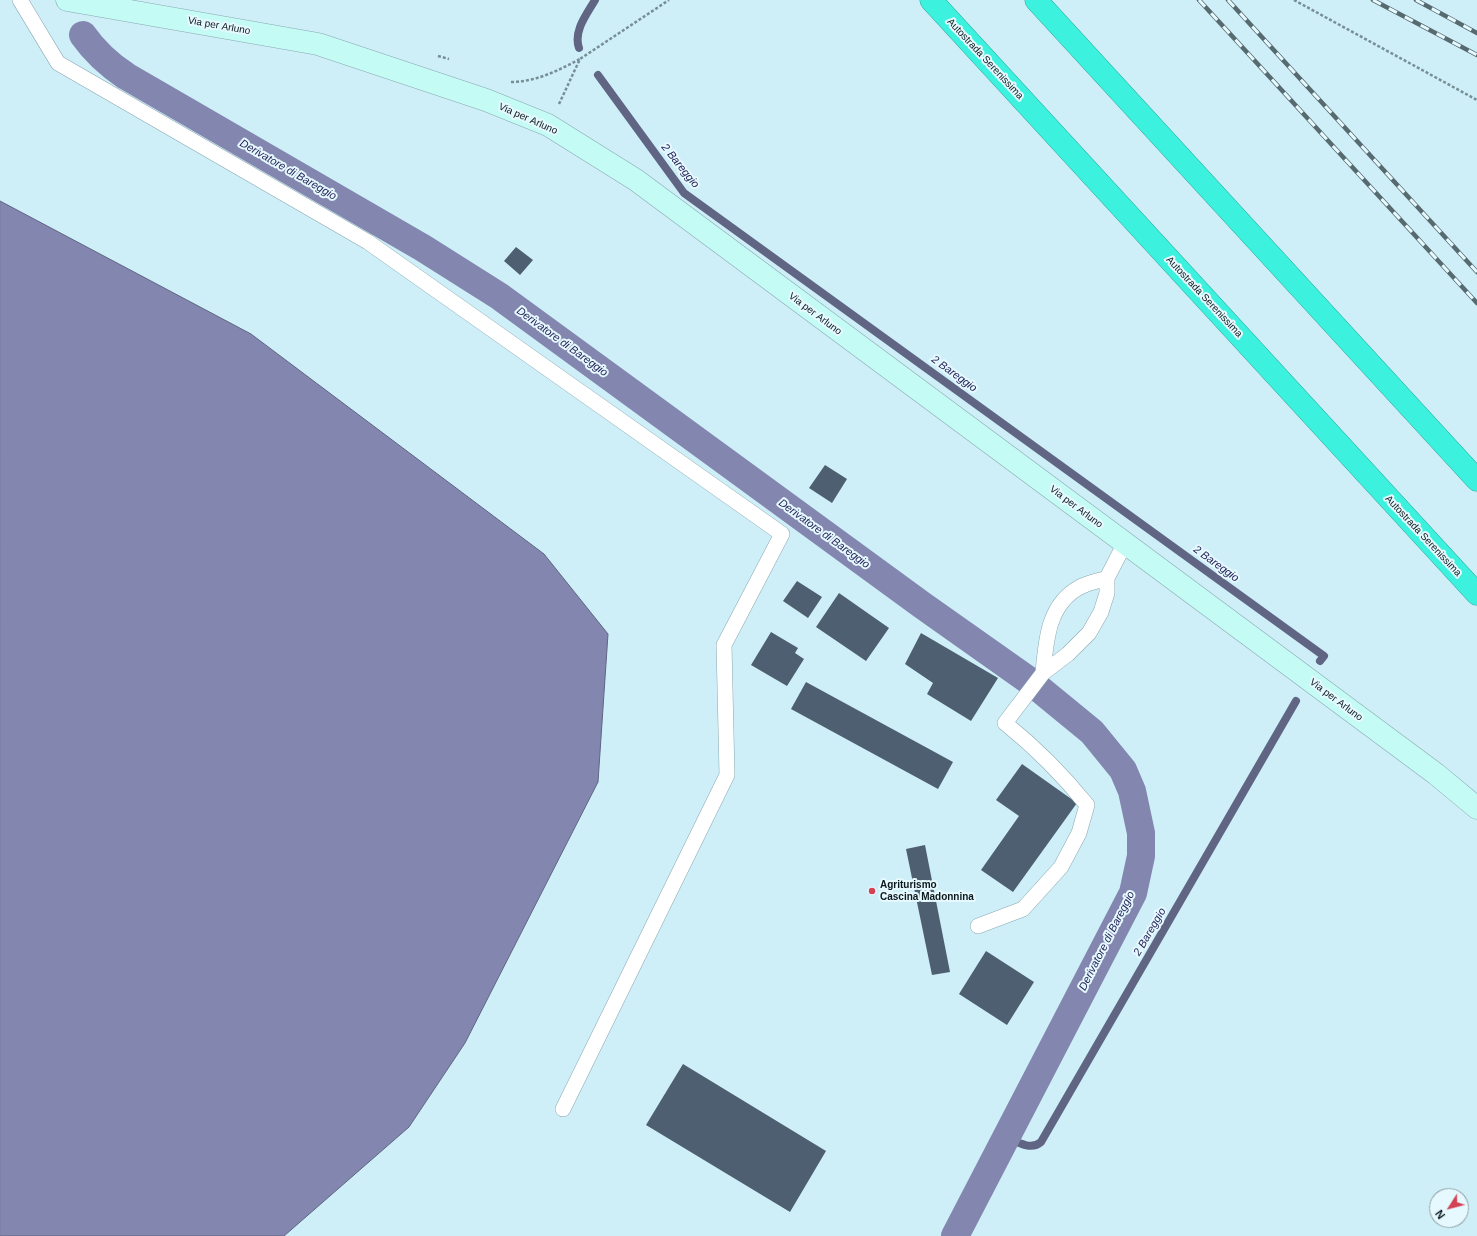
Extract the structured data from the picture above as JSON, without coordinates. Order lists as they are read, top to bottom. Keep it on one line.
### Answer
{"streets":{"highway":["Autostrada Serenissima"],"street":["Via per Arluno"]},"water":["2 Bareggio","Derivatore di Bareggio"],"places":["Agriturismo Cascina Madonnina"],"north":"bottom left"}
